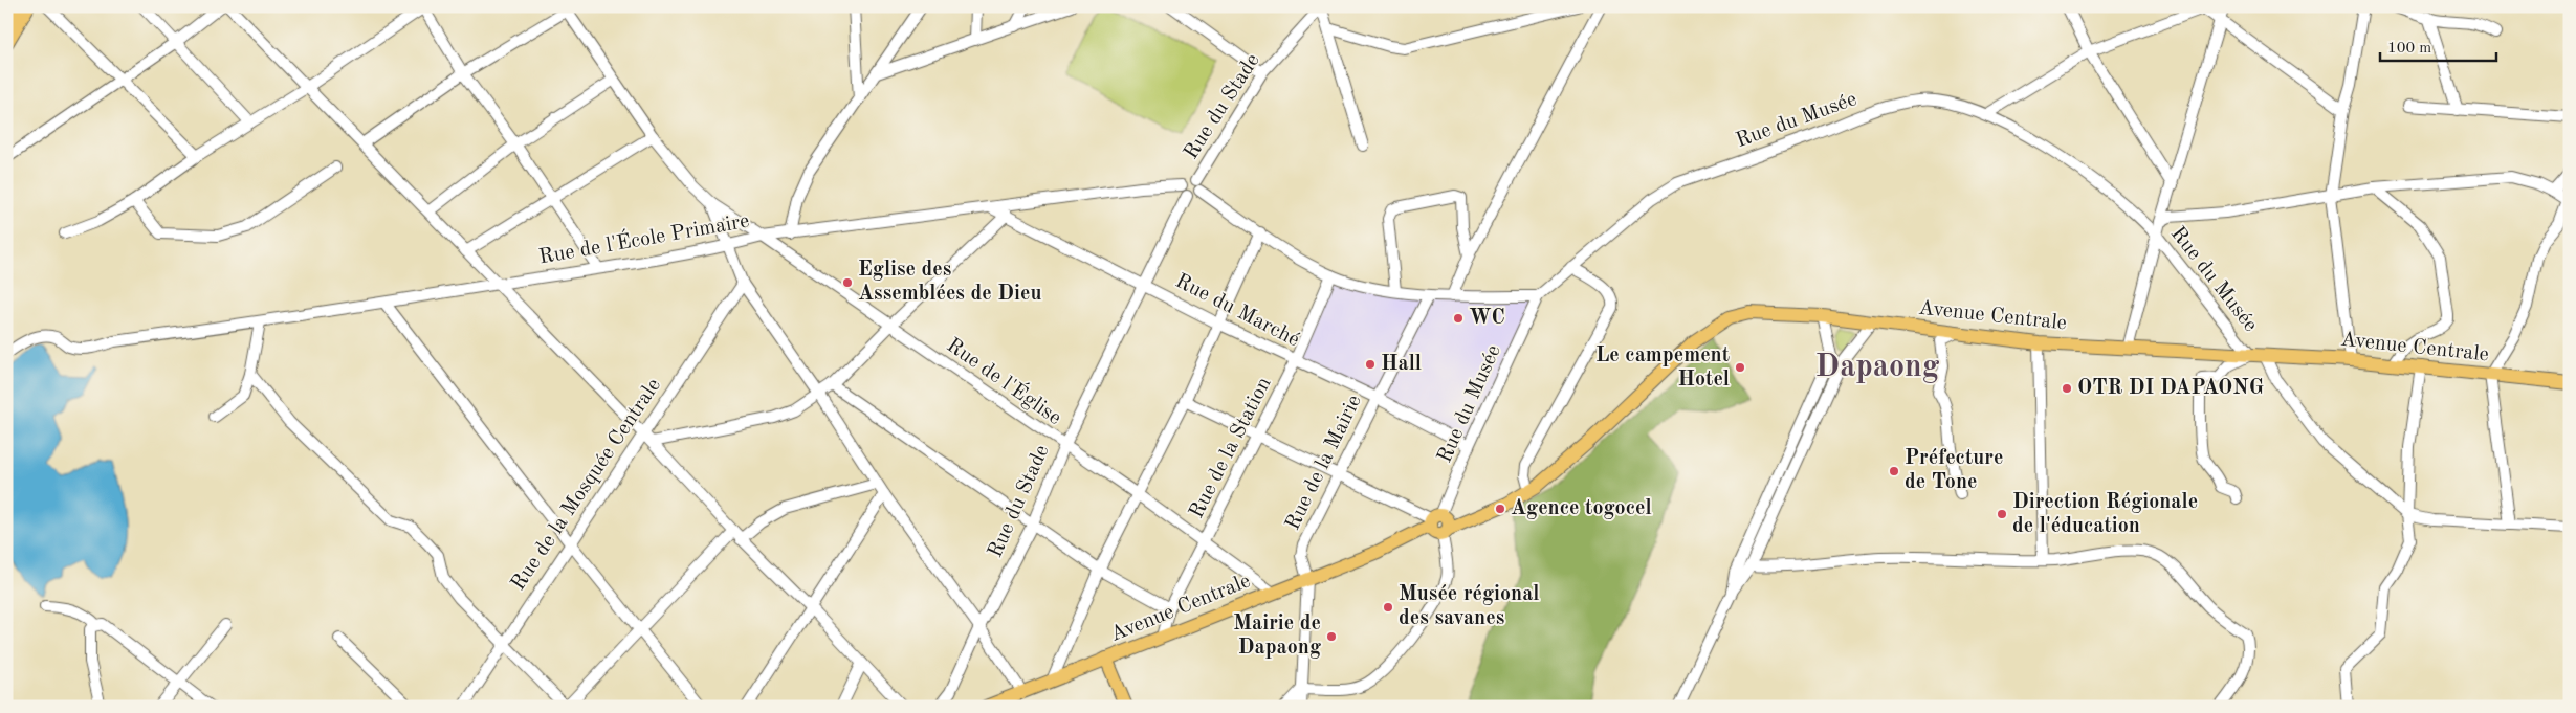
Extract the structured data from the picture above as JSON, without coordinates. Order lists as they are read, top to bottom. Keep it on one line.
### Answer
{"streets":{"main road":["Avenue Centrale"],"street":["Rue du Stade","Rue du Musée","Rue de l'École Primaire","Rue du Marché","Rue de l'Église","Rue de la Station","Rue de la Mairie","Rue de la Mosquée Centrale"]},"crossings":[["Rue du Stade","Rue de l'École Primaire"],["Rue du Stade","Rue du Marché"],["Rue du Stade","Rue de l'Église"],["Rue du Musée","Rue du Marché"],["Rue du Musée","Avenue Centrale"],["Rue du Musée","Rue de la Mairie"],["Rue de l'École Primaire","Rue du Marché"],["Rue de l'École Primaire","Rue de l'Église"],["Rue du Marché","Rue de la Station"],["Rue du Marché","Rue de la Mairie"],["Avenue Centrale","Rue de l'Église"],["Avenue Centrale","Rue de la Station"],["Avenue Centrale","Rue de la Mairie"],["Rue de l'Église","Rue de la Station"]],"districts":["Dapaong"],"places":["Eglise des Assemblées de Dieu","WC","Hall","Le campement Hotel","OTR DI DAPAONG","Préfecture de Tone","Agence togocel","Direction Régionale de l'éducation","Musée régional des savanes","Mairie de Dapaong"],"scale_bar":"100 m"}
